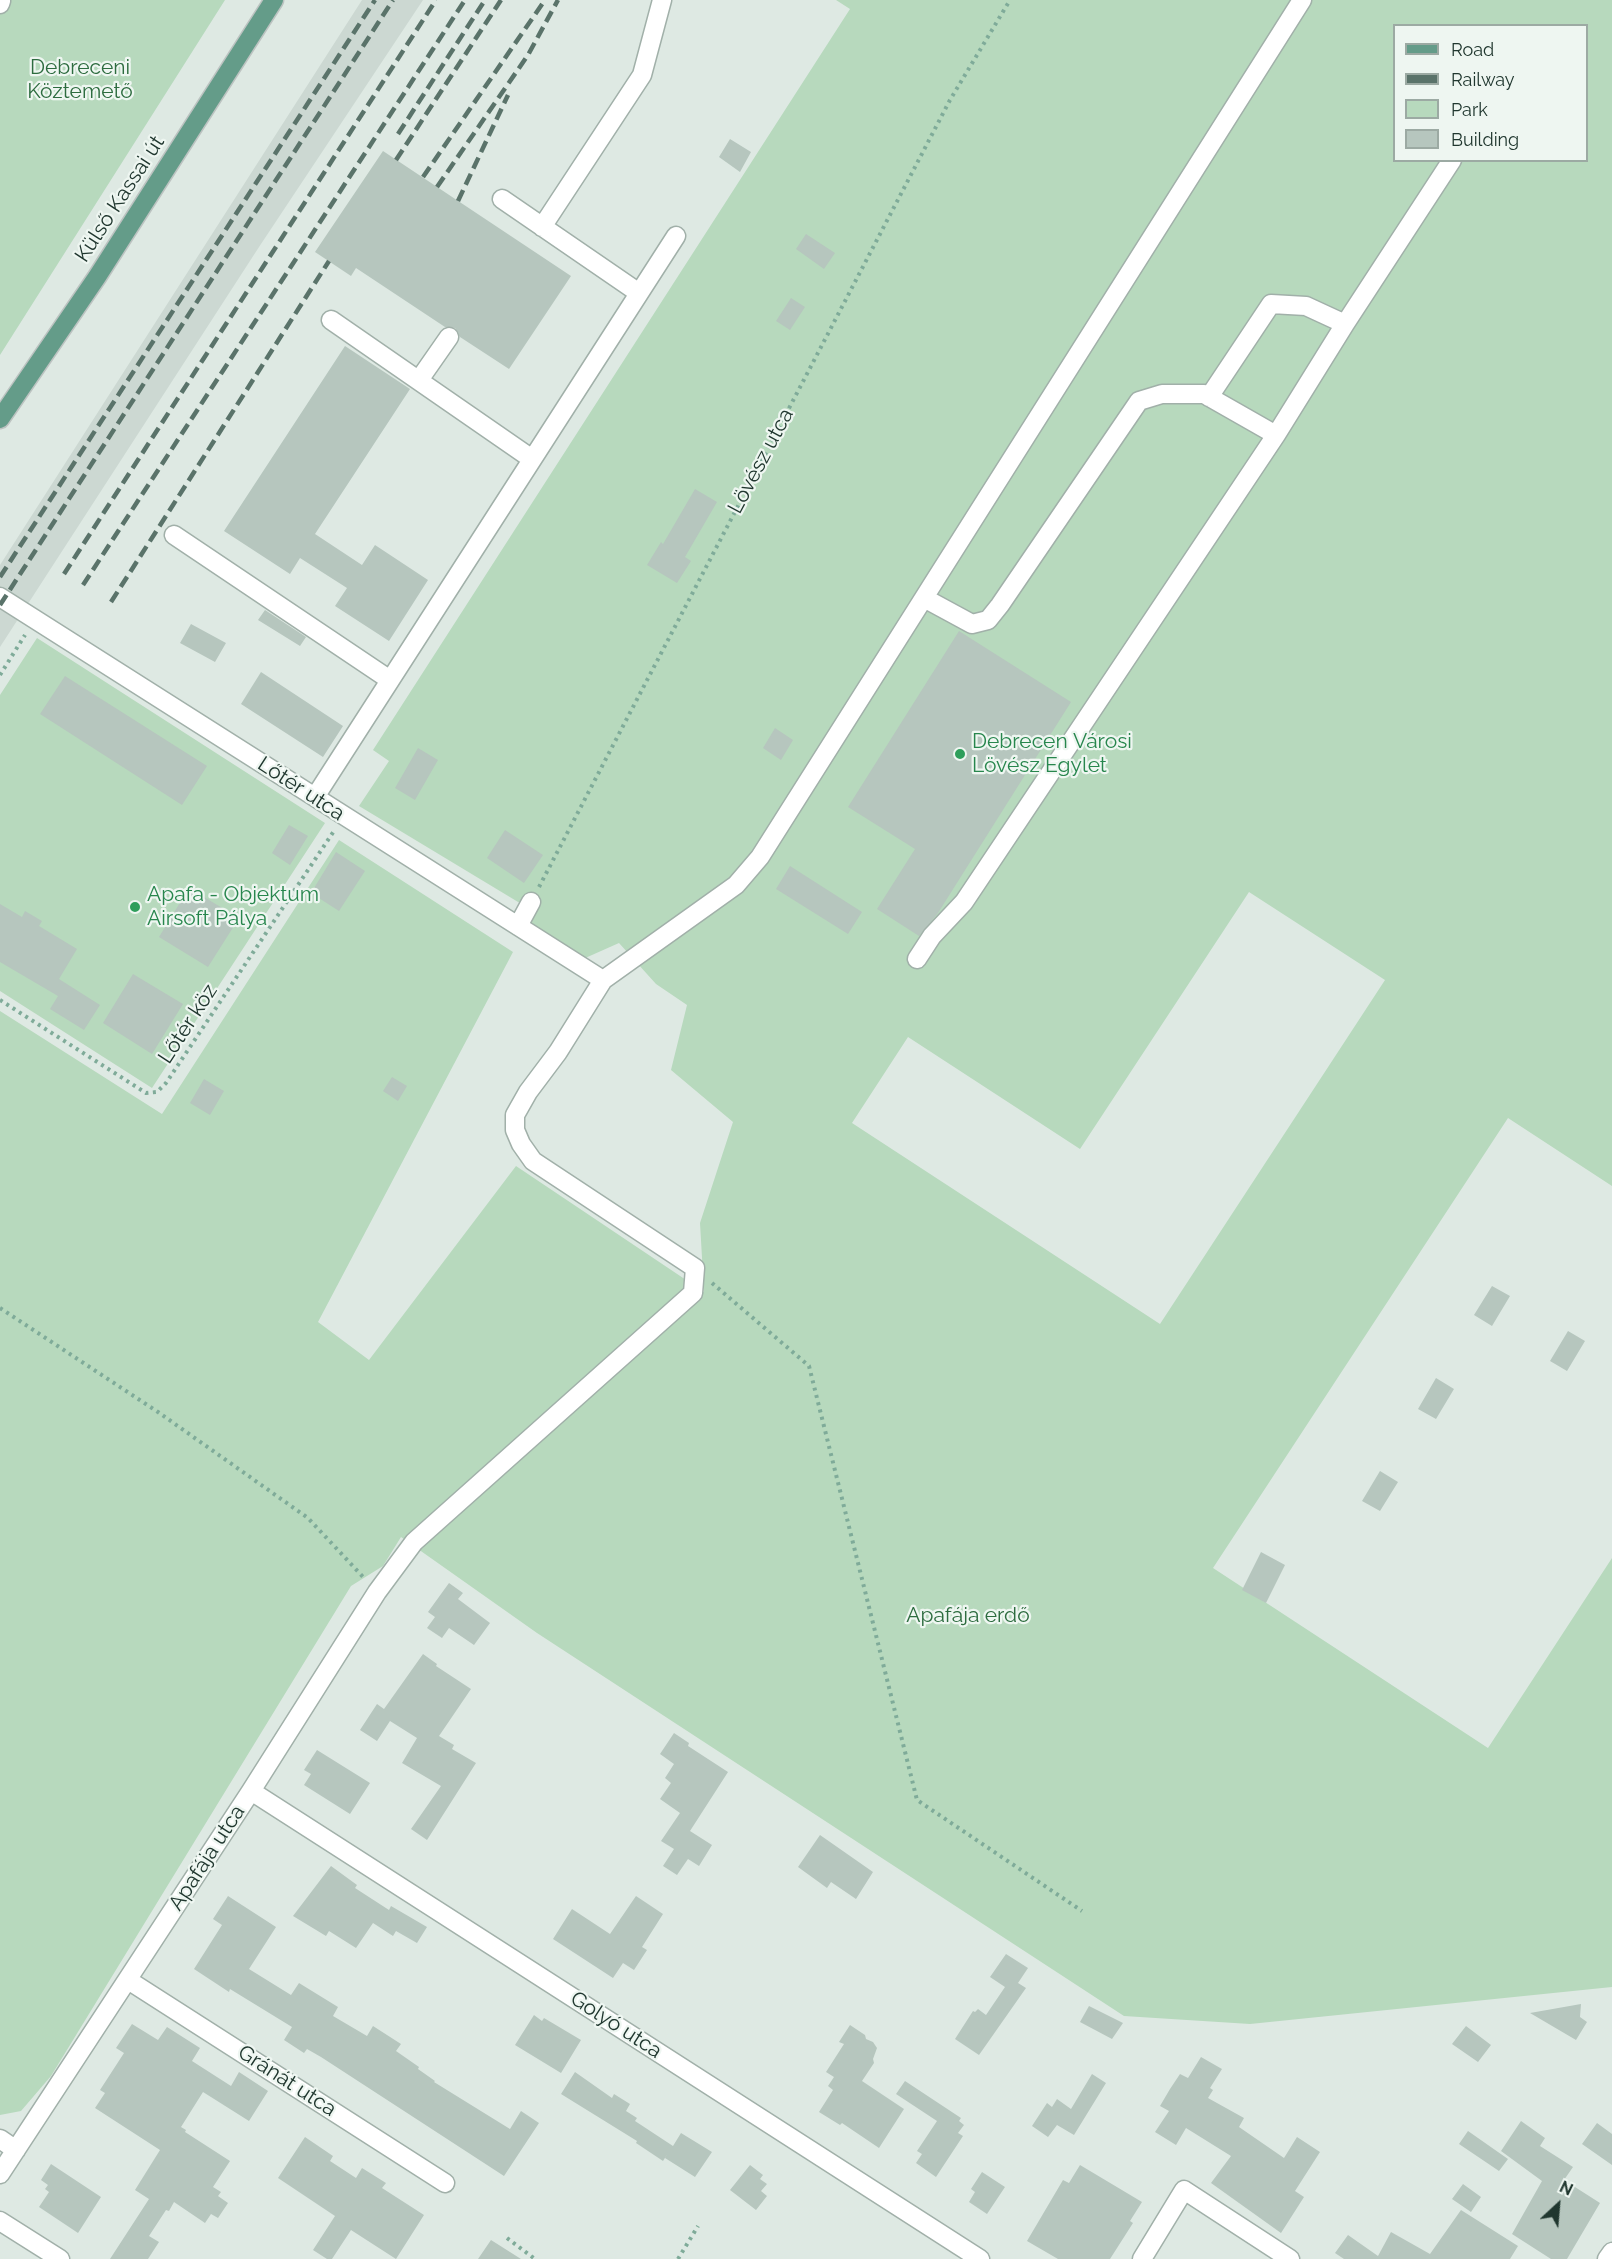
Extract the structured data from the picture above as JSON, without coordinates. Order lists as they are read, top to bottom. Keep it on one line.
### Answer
{"streets":{"main road":["Külső Kassai út"],"street":["Lőtér utca","Apafája utca","Golyó utca","Gránát utca"],"path":["Lövész utca","Lőtér köz"]},"crossings":[["Lőtér utca","Lőtér köz"],["Apafája utca","Golyó utca"],["Apafája utca","Gránát utca"]],"parks":["Debreceni Köztemető","Apafája erdő"],"places":["Debrecen Városi Lövész Egylet","Apafa - Objektum Airsoft Pálya"],"legend":["Road","Railway","Park","Building"],"north":"top right"}
